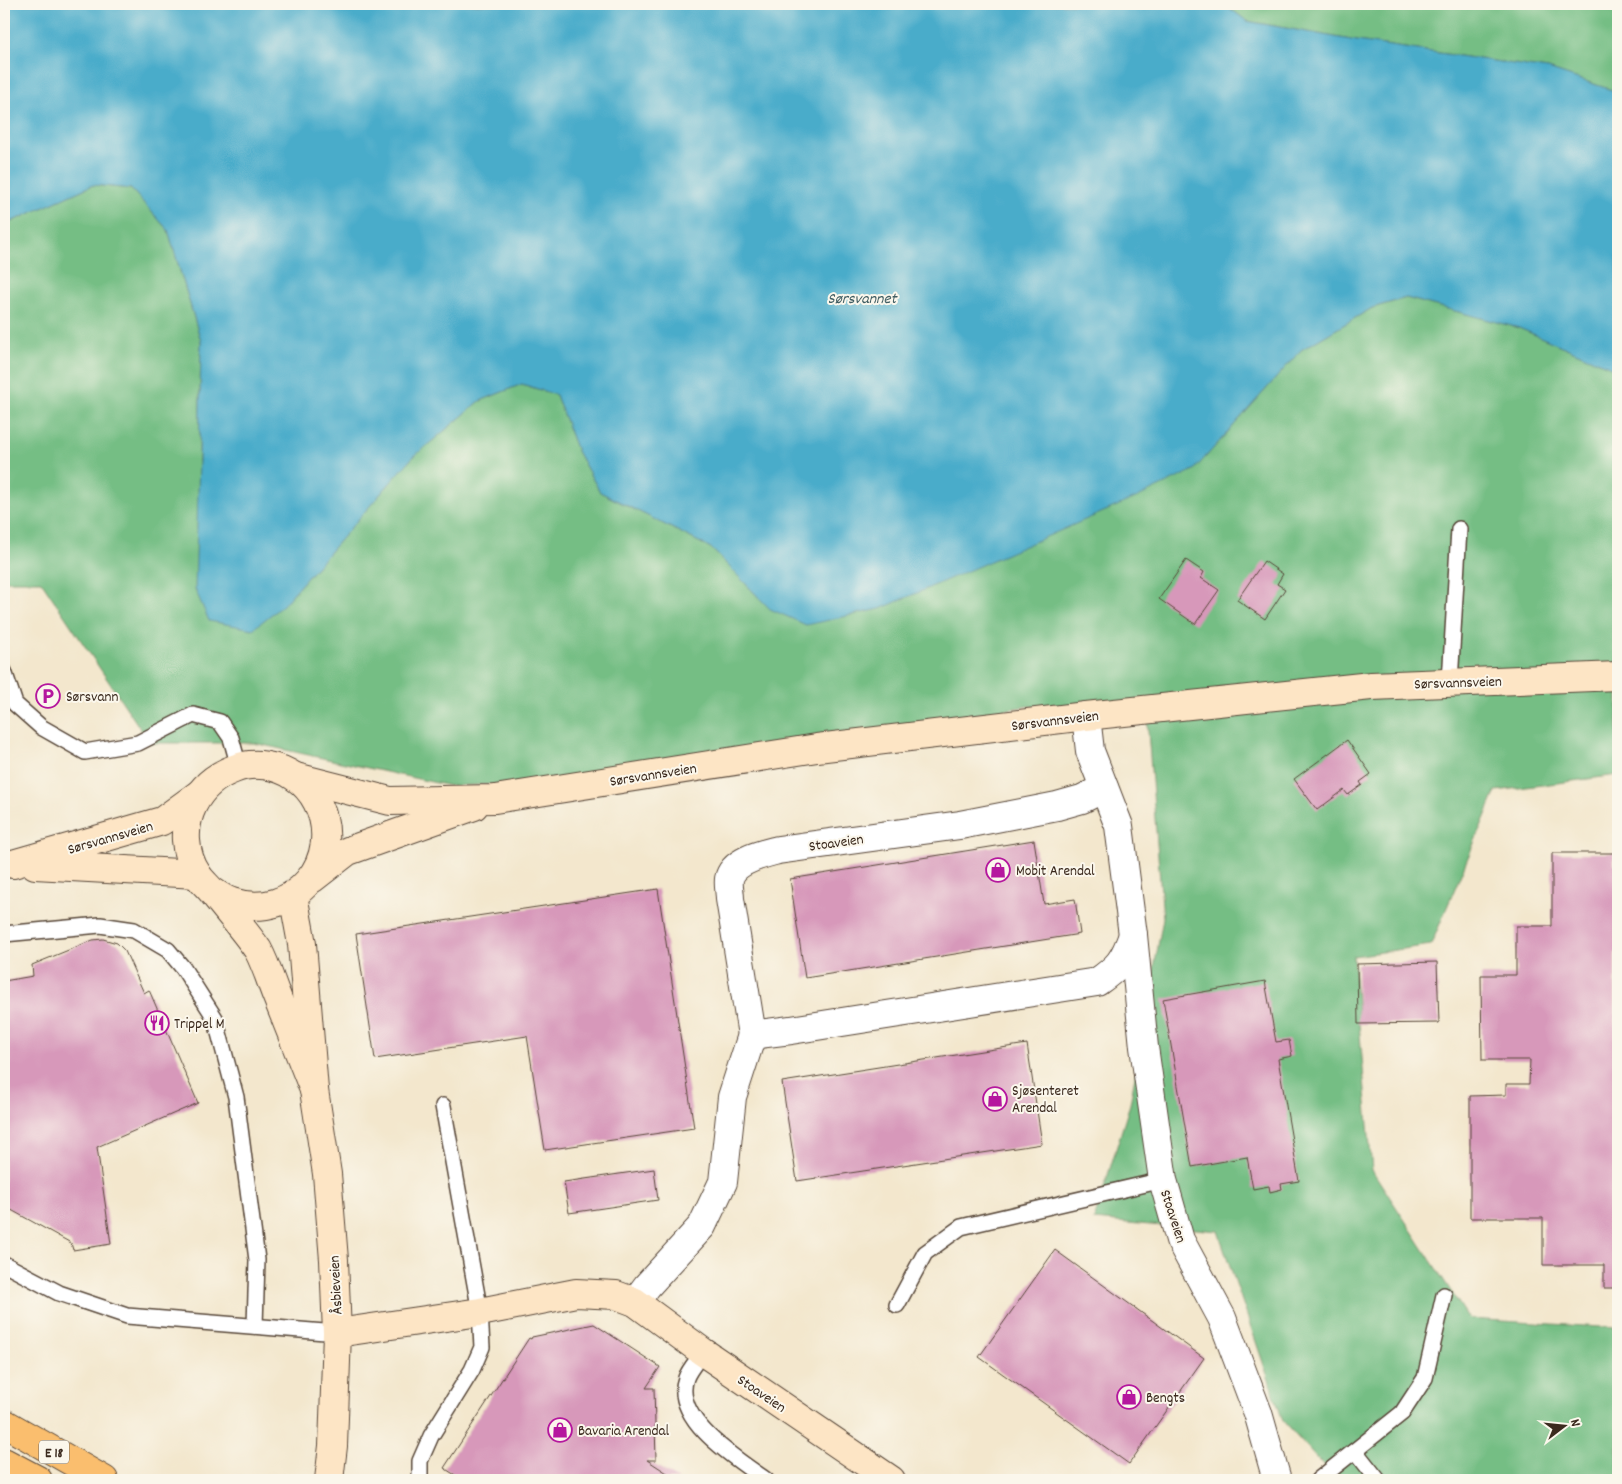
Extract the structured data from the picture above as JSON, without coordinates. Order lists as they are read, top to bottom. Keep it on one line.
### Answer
{"streets":{"highway":["E 18"],"main road":["Sørsvannsveien","Stoaveien","Åsbieveien"]},"crossings":[["Sørsvannsveien","Stoaveien"],["Sørsvannsveien","Åsbieveien"],["Stoaveien","Åsbieveien"]],"water":["Sørsvannet"],"places":{"parking":["Sørsvann"],"shop":["Mobit Arendal","Sjøsenteret Arendal","Bengts","Bavaria Arendal"],"restaurant":["Trippel M"]},"north":"right"}
